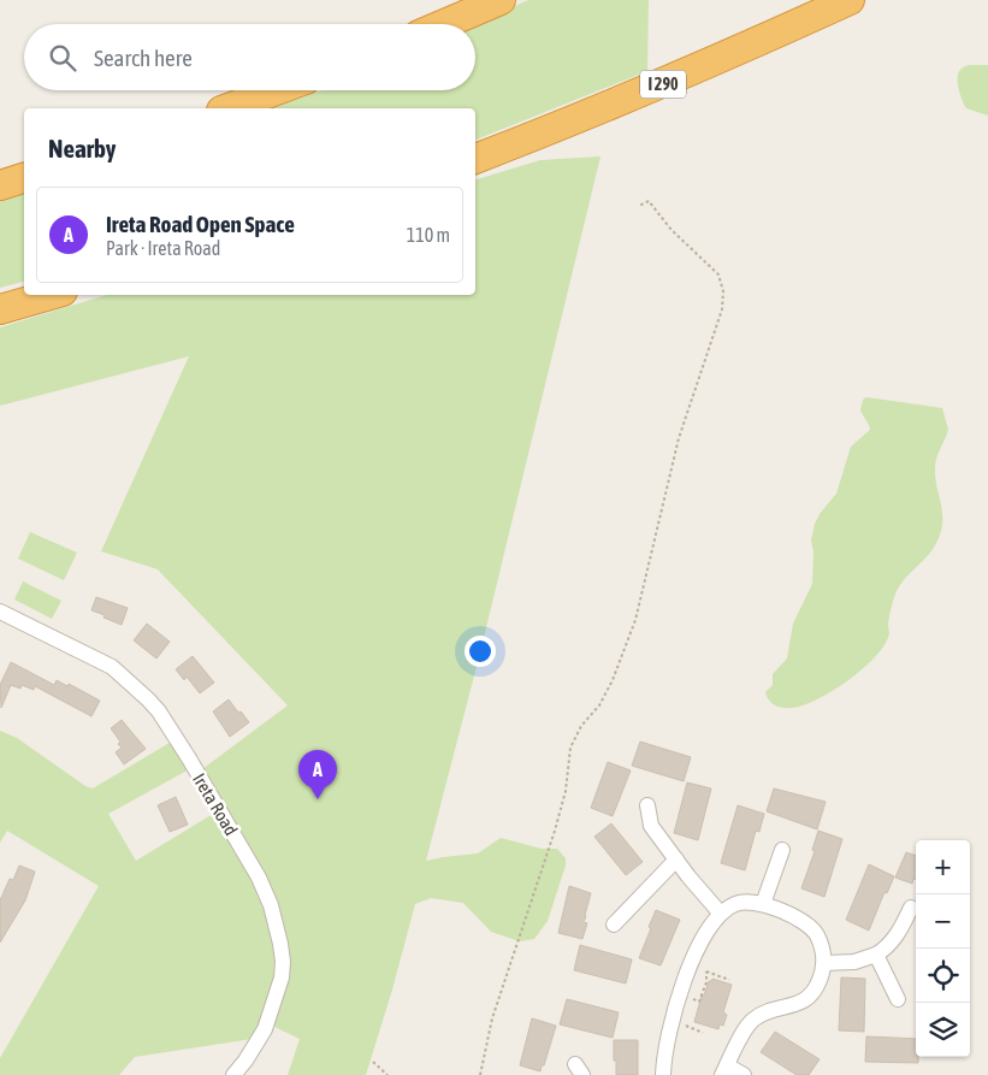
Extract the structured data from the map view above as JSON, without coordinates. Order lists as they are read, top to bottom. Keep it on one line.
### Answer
{"streets":{"highway":["I 290"],"street":["Ireta Road"]},"page":{"search":"Search here","heading":"Nearby","list":[{"mark":"A","name":"Ireta Road Open Space","note":"Park · Ireta Road","value":"110 m"}],"pins":"A","map_buttons":["+","−"]}}
